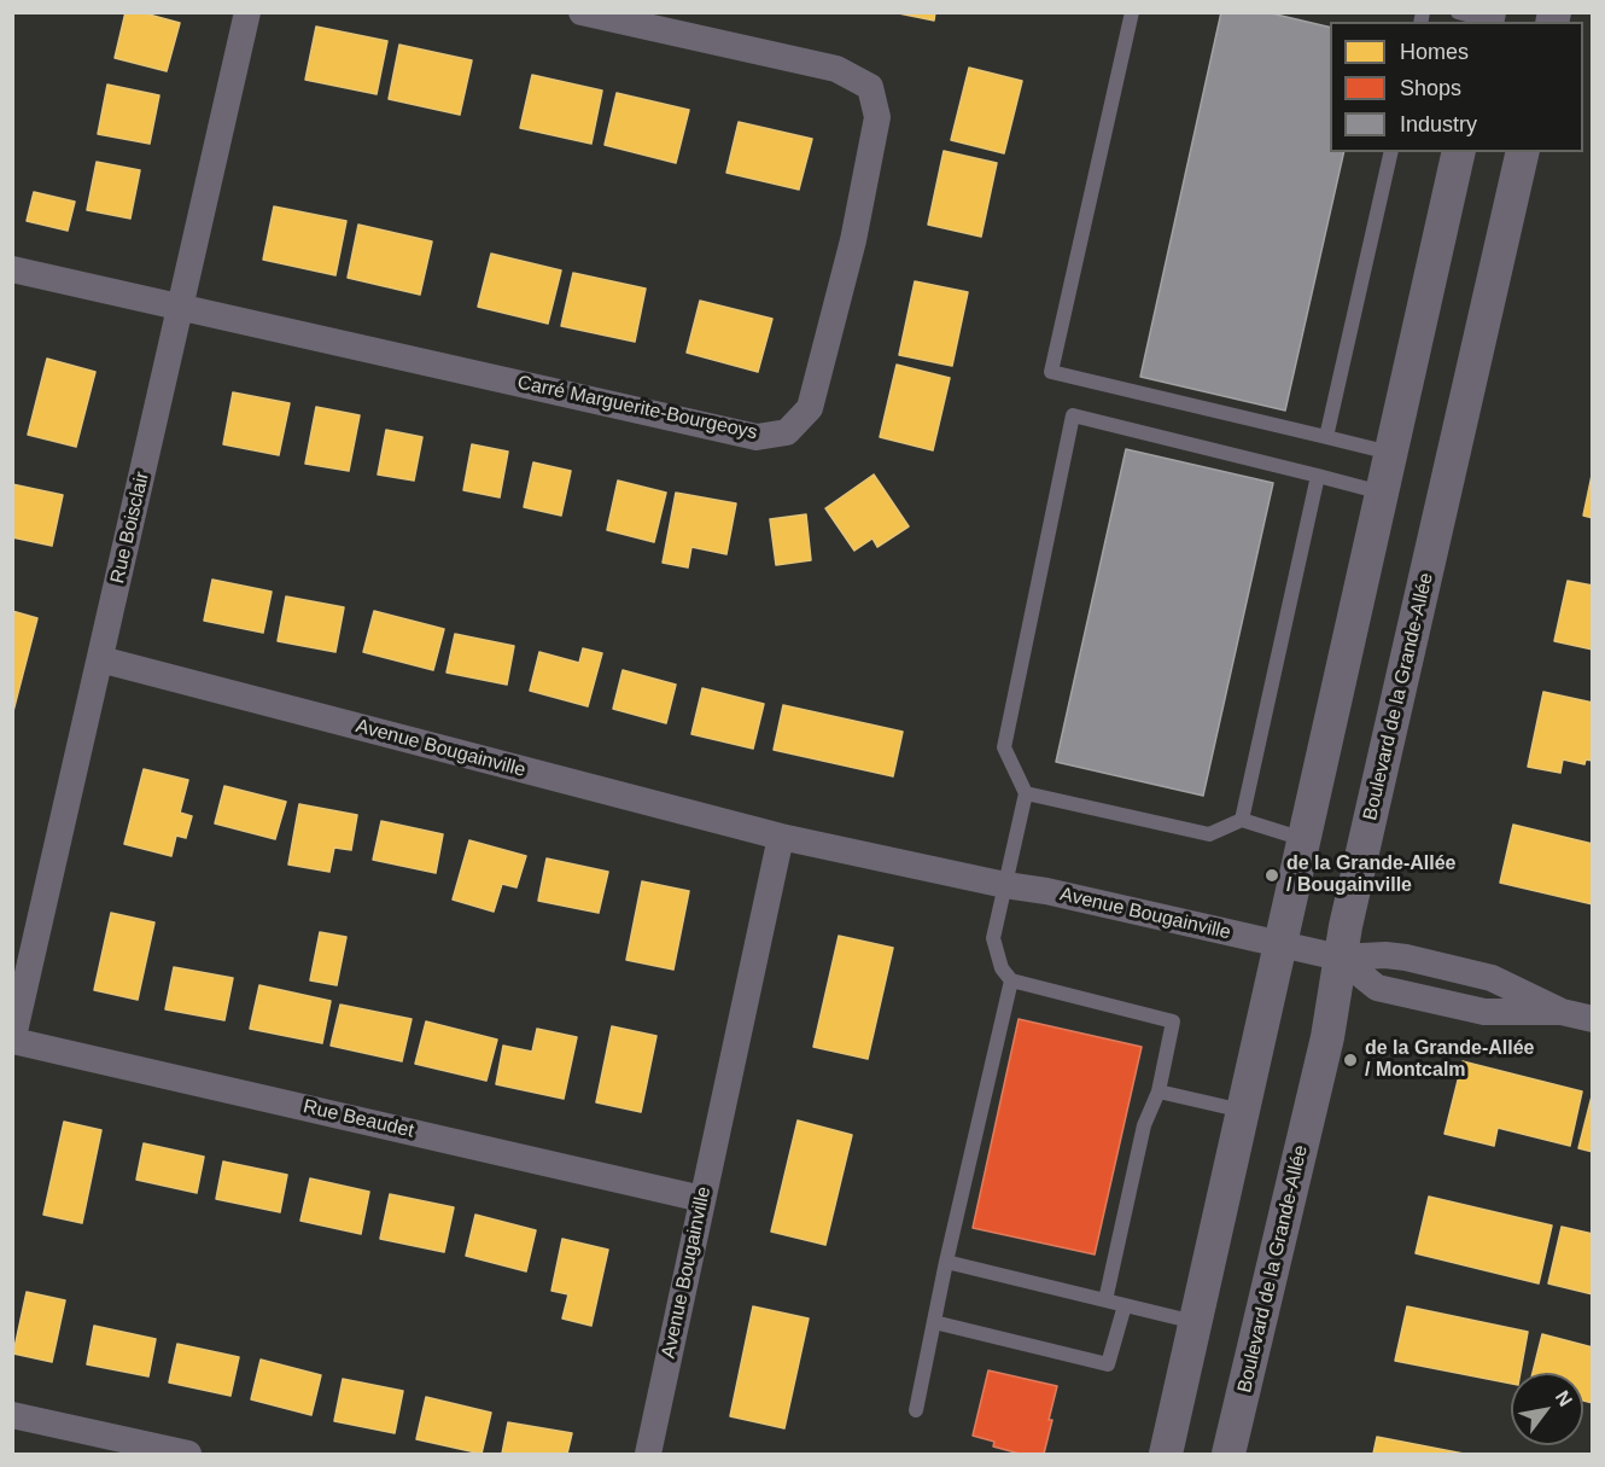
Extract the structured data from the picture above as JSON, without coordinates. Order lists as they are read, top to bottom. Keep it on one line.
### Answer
{"streets":{"street":["Carré Marguerite-Bourgeoys","Rue Boisclair","Boulevard de la Grande-Allée","Avenue Bougainville","Rue Beaudet"]},"crossings":[["Carré Marguerite-Bourgeoys","Rue Boisclair"],["Rue Boisclair","Avenue Bougainville"],["Rue Boisclair","Rue Beaudet"],["Boulevard de la Grande-Allée","Avenue Bougainville"],["Avenue Bougainville","Rue Beaudet"]],"places":["de la Grande-Allée / Bougainville","de la Grande-Allée / Montcalm"],"legend":["Homes","Shops","Industry"],"north":"top right"}
